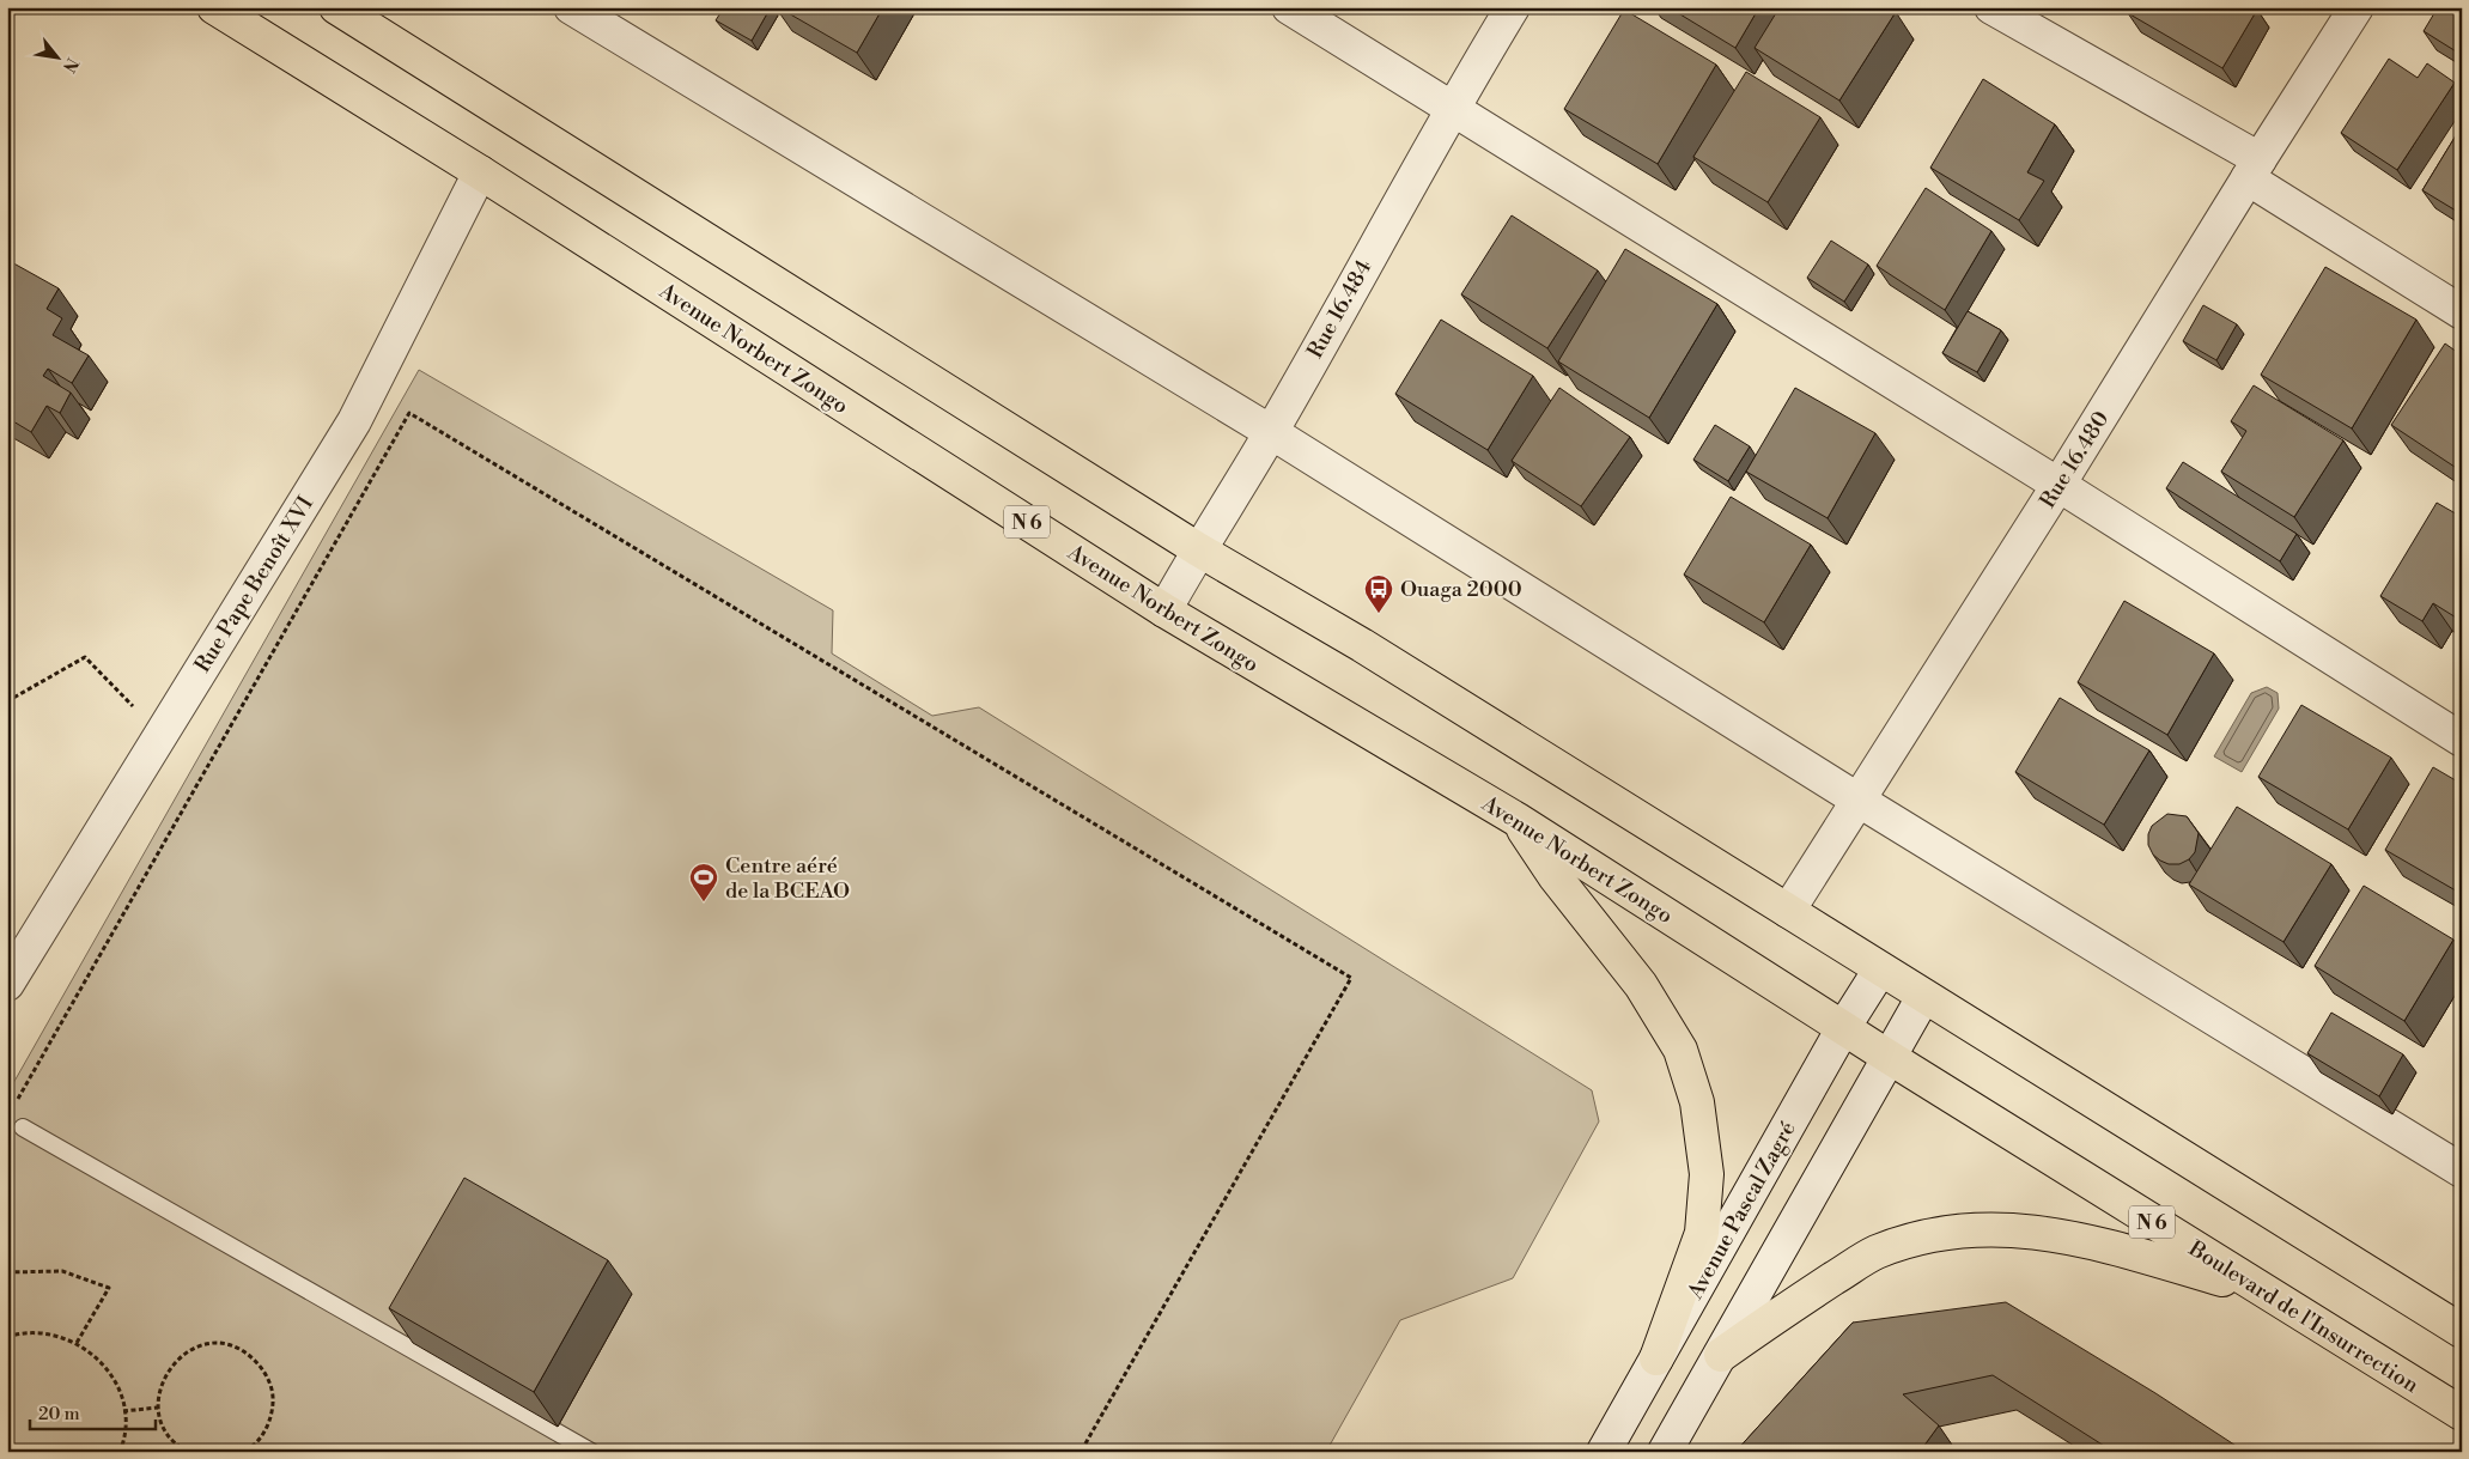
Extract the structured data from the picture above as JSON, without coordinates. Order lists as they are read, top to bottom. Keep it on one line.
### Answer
{"streets":{"main road":["Avenue Norbert Zongo","N 6","Boulevard de l'Insurrection"],"street":["Rue 16.484","Rue 16.480","Rue Pape Benoît XVI","Avenue Pascal Zagré"]},"crossings":[["Rue 16.484","Avenue Norbert Zongo"],["Avenue Norbert Zongo","Rue Pape Benoît XVI"],["Avenue Norbert Zongo","Avenue Pascal Zagré"],["Avenue Norbert Zongo","Boulevard de l'Insurrection"],["Avenue Pascal Zagré","Boulevard de l'Insurrection"]],"places":{"bus stop":["Ouaga 2000"],"sports":["Centre aéré de la BCEAO"]},"scale_bar":"20 m","north":"bottom right"}
